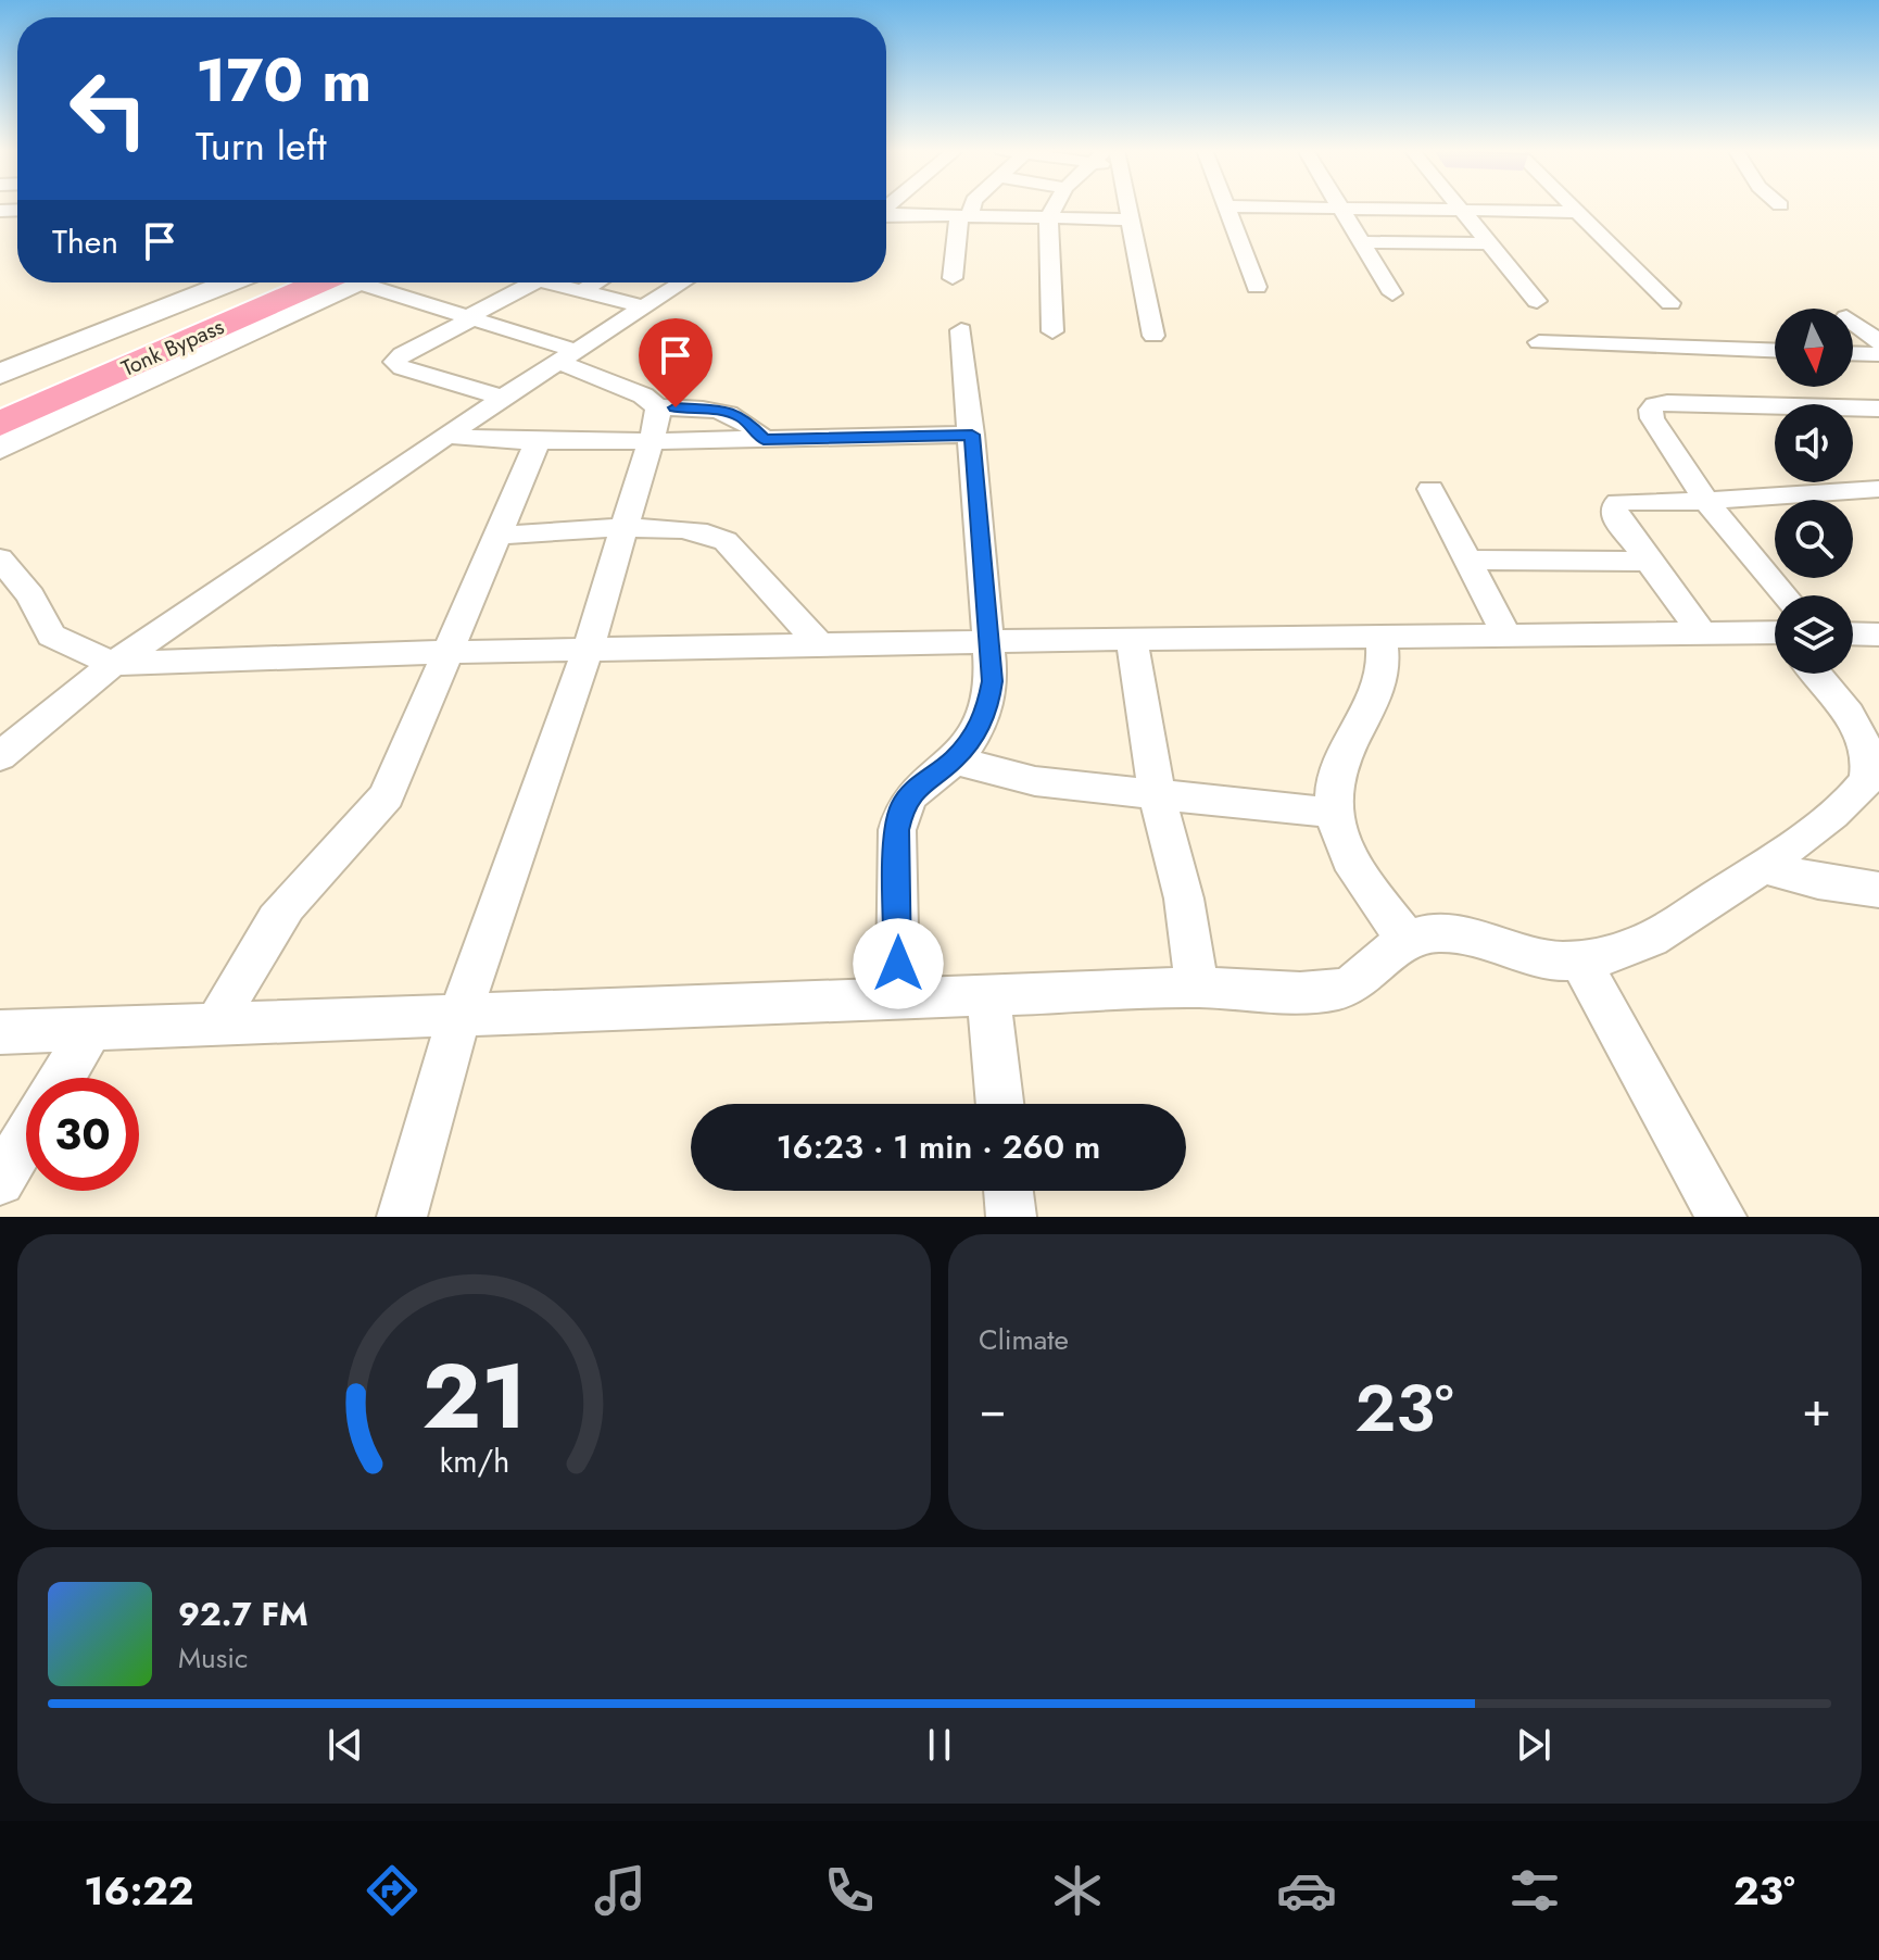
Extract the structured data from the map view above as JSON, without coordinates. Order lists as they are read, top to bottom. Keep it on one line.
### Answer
{"streets":{"highway":["Tonk Bypass"]},"north":"bottom","page":{"turn":["170 m","Turn left"],"then":"Then","limit":"30","trip":"16:23 · 1 min · 260 m","tile":"Climate","heat":["−","23°","+"],"song":["92.7 FM","Music"],"tabs":["16:22","23°"],"gauge":["21","km/h"]}}
